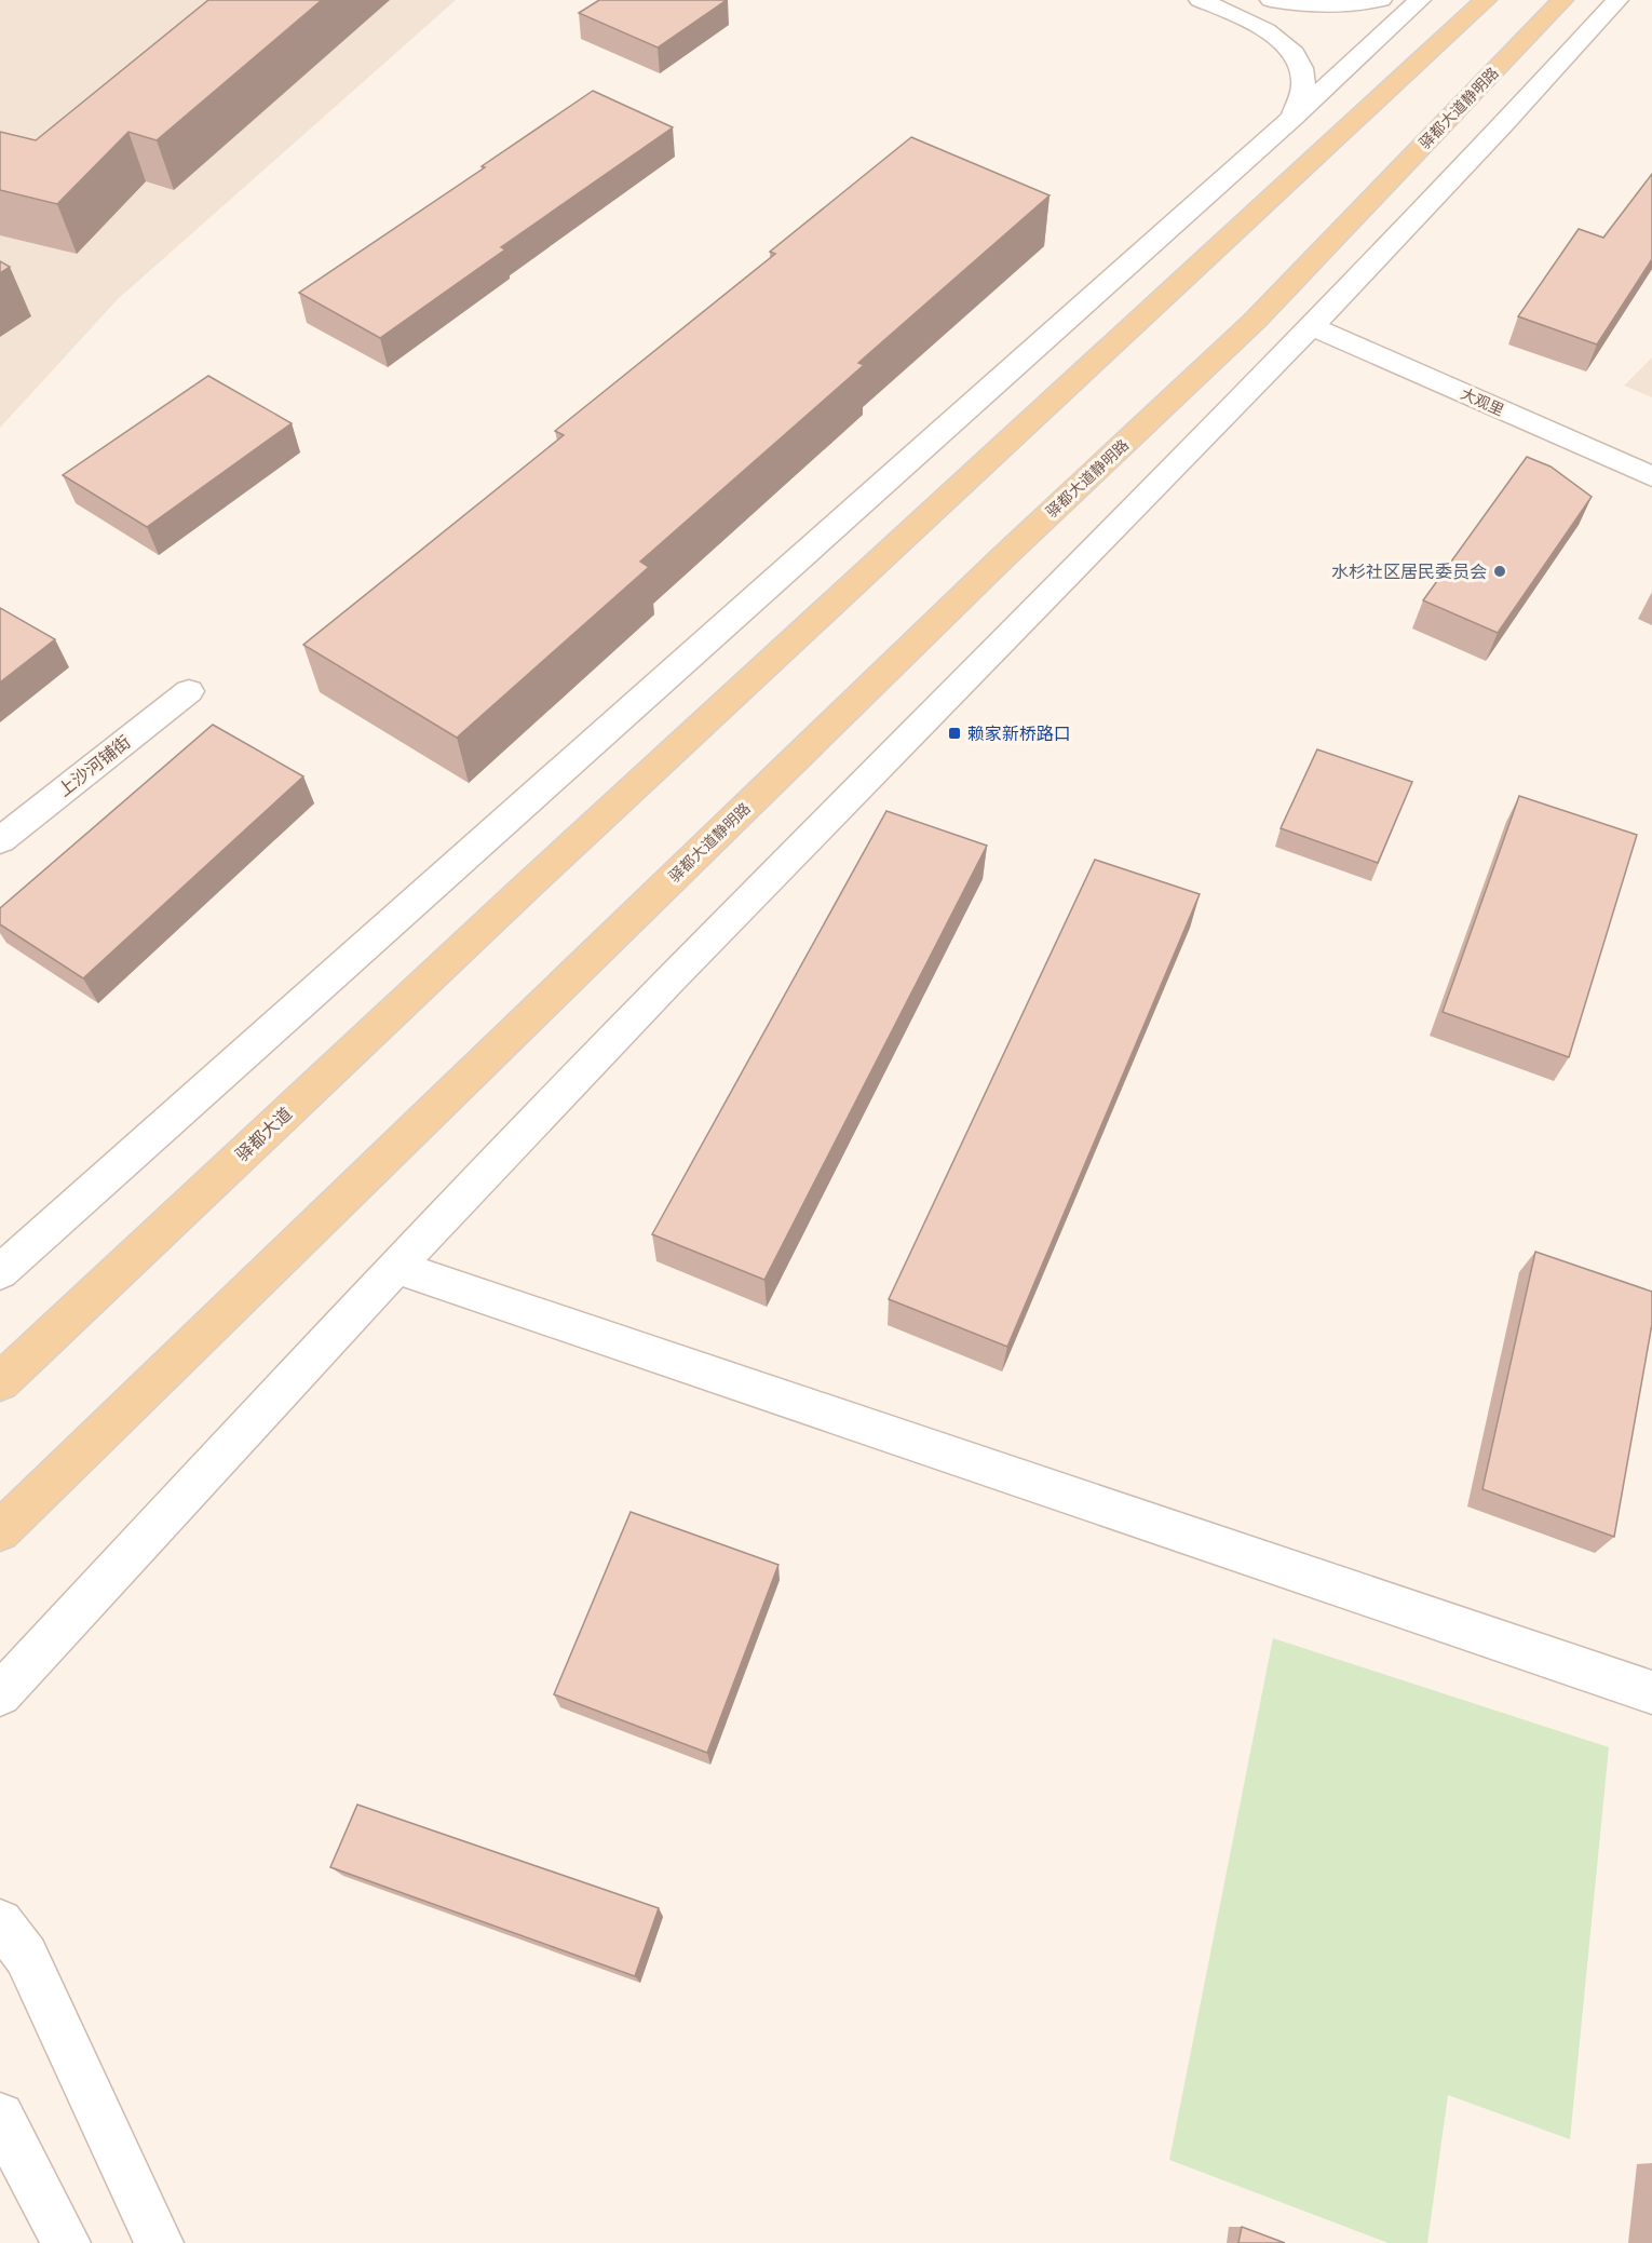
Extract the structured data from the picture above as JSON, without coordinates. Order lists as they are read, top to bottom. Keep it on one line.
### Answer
{"streets":{"main road":["驿都大道静明路","驿都大道"],"street":["大观里","上沙河铺街"]},"places":{"other":["水杉社区居民委员会"],"transit":["赖家新桥路口"]}}
